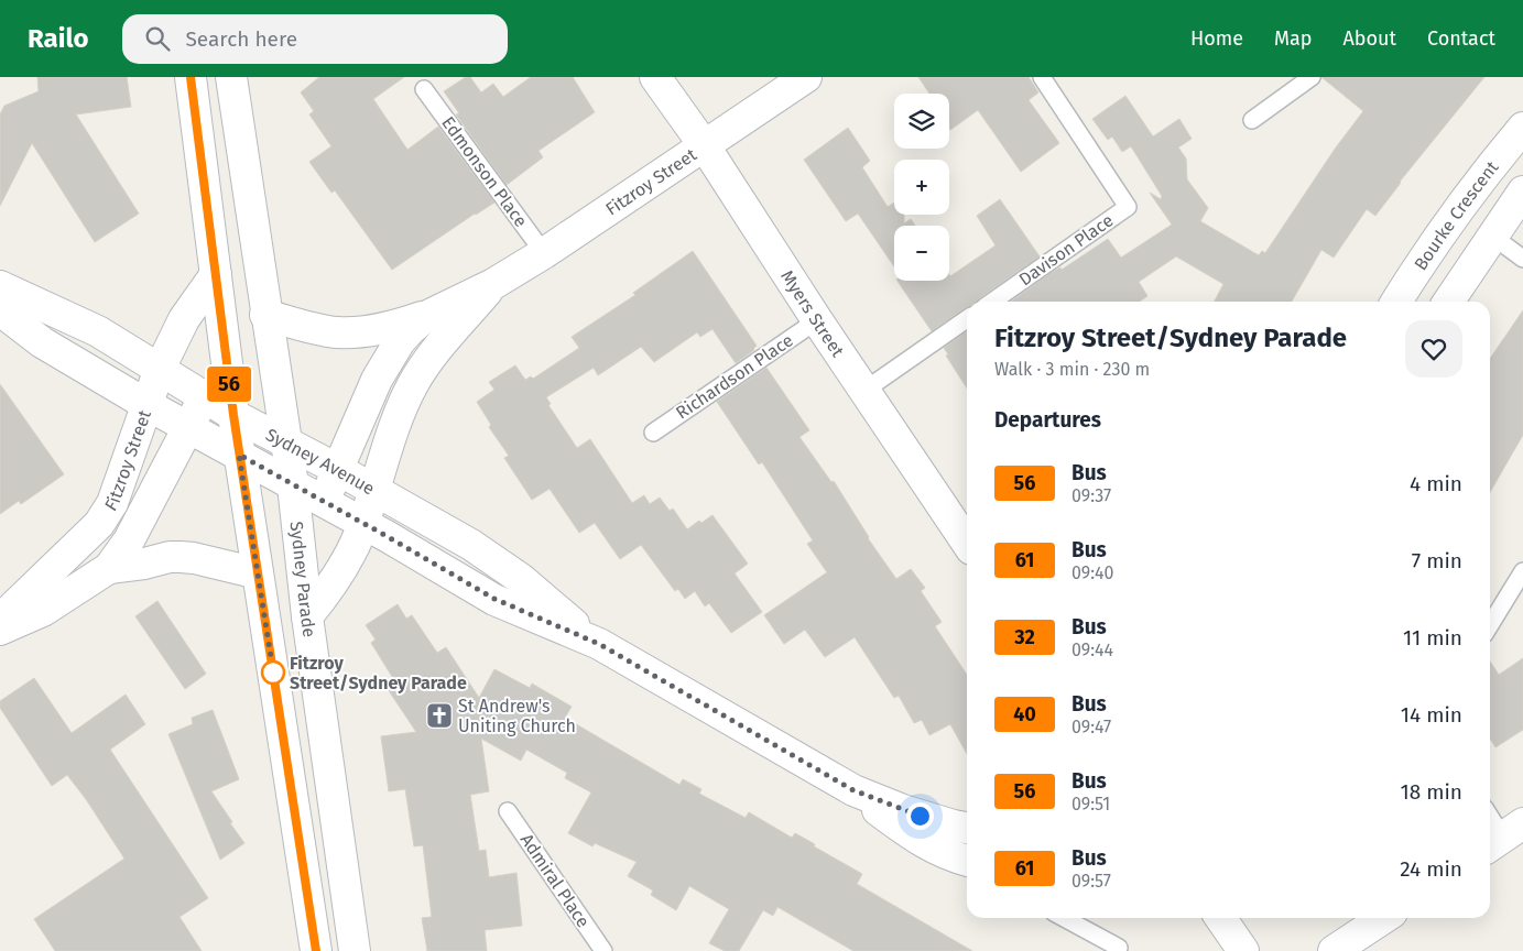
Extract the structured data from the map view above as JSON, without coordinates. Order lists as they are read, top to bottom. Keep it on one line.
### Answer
{"streets":{"street":["Fitzroy Street","Bourke Crescent","Myers Street","Sydney Avenue","Sydney Parade"],"lane":["Edmonson Place","Davison Place","Richardson Place","Admiral Place"]},"crossings":[["Edmonson Place","Fitzroy Street"],["Fitzroy Street","Myers Street"],["Fitzroy Street","Sydney Avenue"],["Fitzroy Street","Sydney Parade"],["Myers Street","Richardson Place"],["Sydney Avenue","Sydney Parade"]],"places":{"other":["Fitzroy Street/Sydney Parade"],"church":["St Andrew's Uniting Church"]},"lines":["bus line 56"],"page":{"header":"Railo","search":"Search here","nav":["Home","Map","About","Contact"],"on_map":"56","map_buttons":["+","−"],"heading":[["Fitzroy Street/Sydney Parade","Walk · 3 min · 230 m"],"Departures"],"list":[{"mark":"56","name":"Bus","note":"09:37","value":"4 min"},{"mark":"61","name":"Bus","note":"09:40","value":"7 min"},{"mark":"32","name":"Bus","note":"09:44","value":"11 min"},{"mark":"40","name":"Bus","note":"09:47","value":"14 min"},{"mark":"56","name":"Bus","note":"09:51","value":"18 min"},{"mark":"61","name":"Bus","note":"09:57","value":"24 min"}]}}
